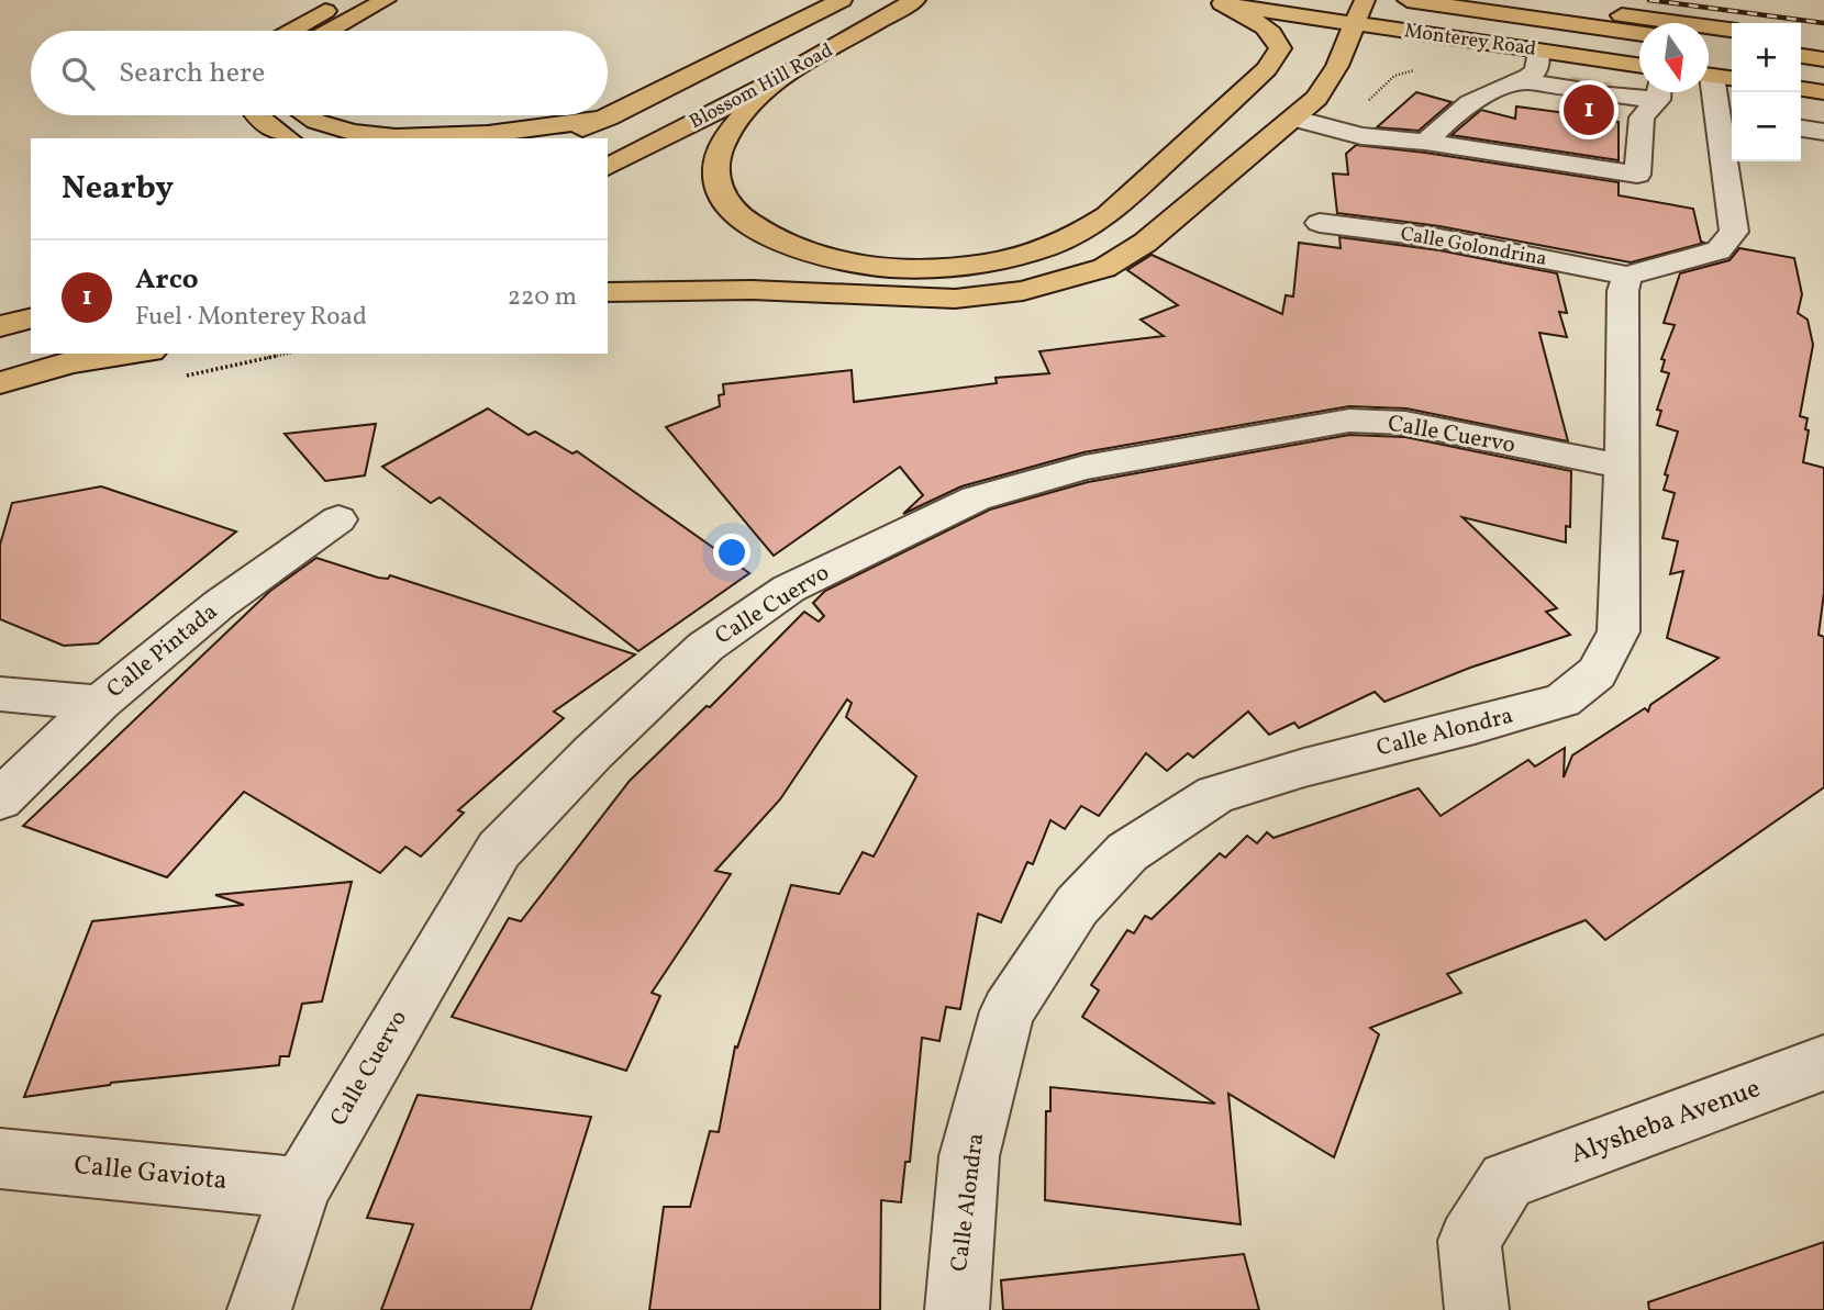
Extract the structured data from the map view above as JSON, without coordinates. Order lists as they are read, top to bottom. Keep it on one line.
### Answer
{"streets":{"main road":["Monterey Road","Blossom Hill Road"],"street":["Calle Golondrina","Calle Cuervo","Calle Pintada","Calle Alondra","Alysheba Avenue","Calle Gaviota"]},"crossings":[["Calle Golondrina","Calle Alondra"],["Calle Cuervo","Calle Alondra"],["Calle Cuervo","Calle Gaviota"]],"north":"bottom","page":{"map_buttons":["+","−"],"search":"Search here","pins":"1","heading":"Nearby","list":[{"mark":"1","name":"Arco","note":"Fuel · Monterey Road","value":"220 m"}]}}
